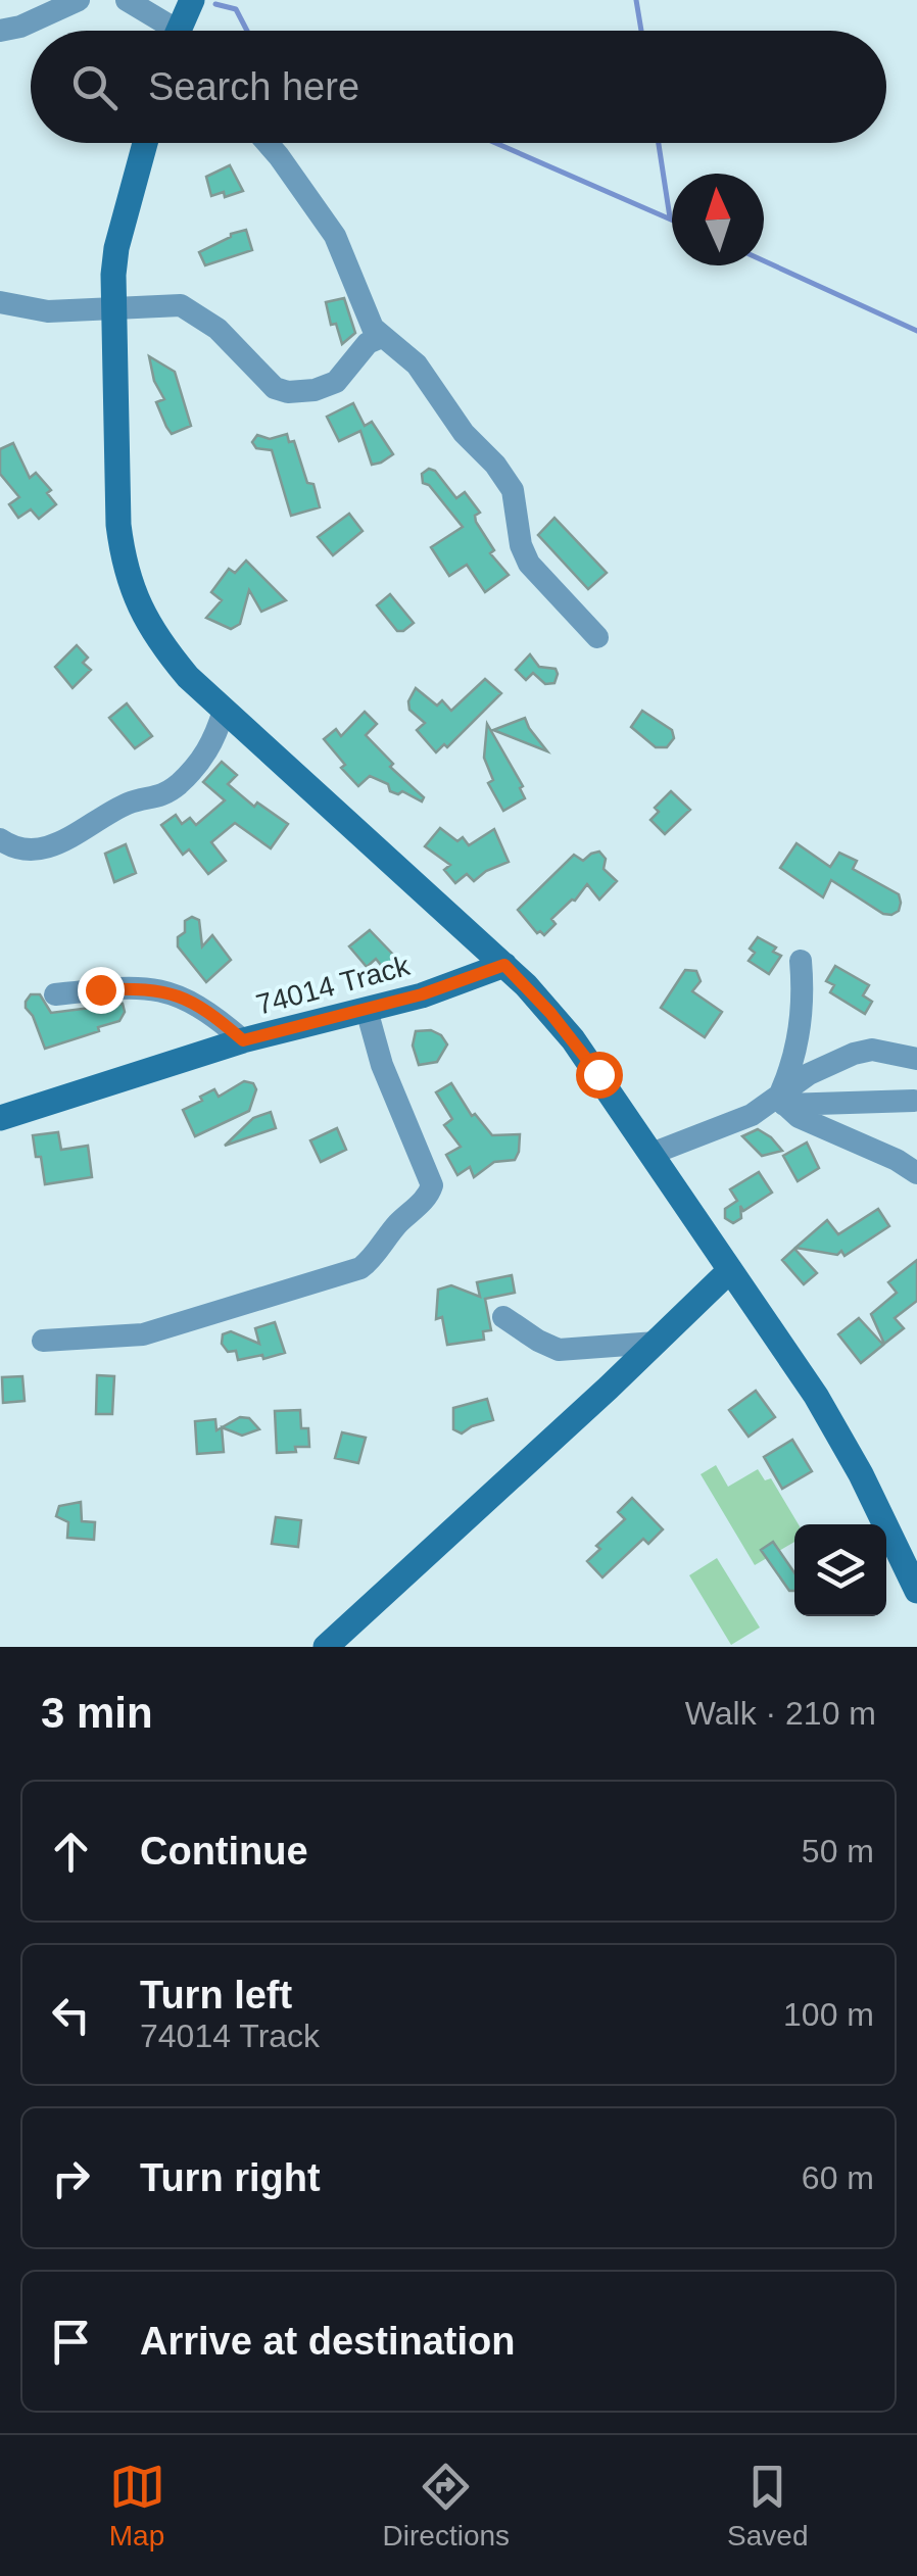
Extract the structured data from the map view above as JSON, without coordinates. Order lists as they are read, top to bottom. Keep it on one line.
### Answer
{"streets":{"street":["74014 Track"]},"north":"top","page":{"search":"Search here","heading":["3 min","Walk · 210 m"],"list":[["Continue","50 m"],["Turn left","74014 Track","100 m"],["Turn right","60 m"],"Arrive at destination"],"nav":["Map","Directions","Saved"]}}
